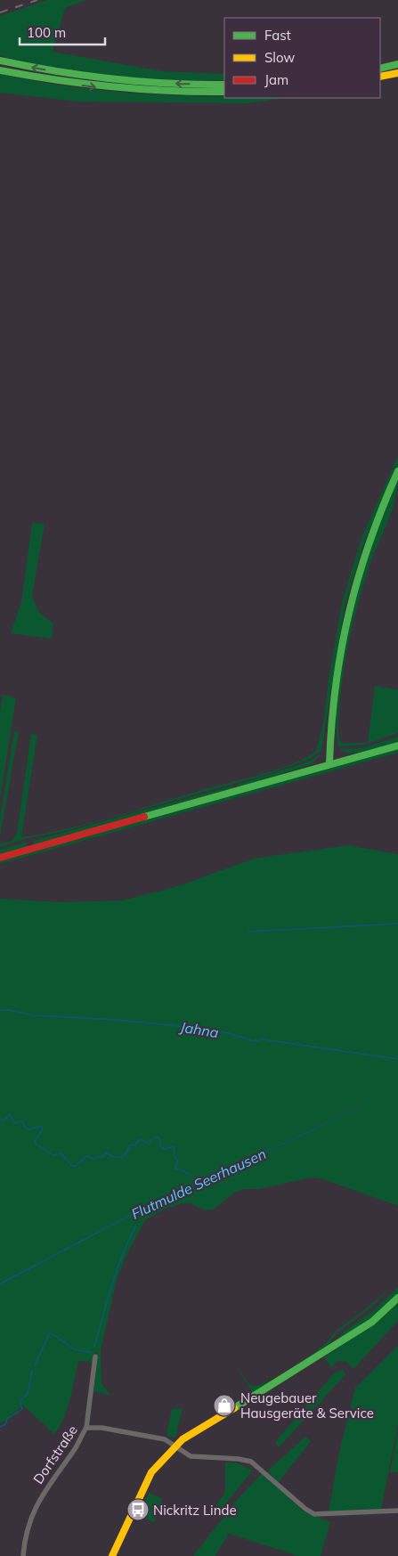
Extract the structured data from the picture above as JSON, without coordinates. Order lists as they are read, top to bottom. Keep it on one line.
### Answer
{"streets":{"street":["Dorfstraße"]},"water":["Jahna","Flutmulde Seerhausen"],"places":{"shop":["Neugebauer Hausgeräte & Service"],"bus stop":["Nickritz Linde"]},"legend":["Fast","Slow","Jam"],"scale_bar":"100 m"}
